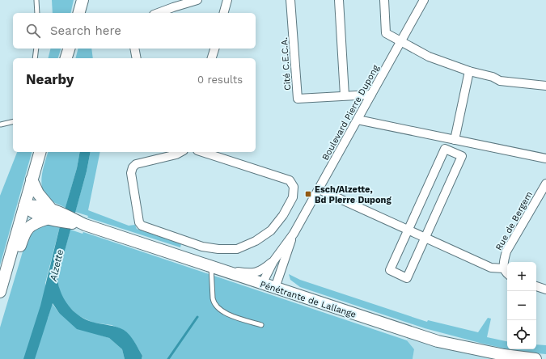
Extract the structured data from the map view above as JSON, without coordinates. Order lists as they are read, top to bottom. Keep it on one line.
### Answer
{"streets":{"main road":["Pénétrante de Lallange"],"street":["Cité C.E.C.A.","Boulevard Pierre Dupong","Rue de Bergem"]},"crossings":[["Cité C.E.C.A.","Boulevard Pierre Dupong"],["Boulevard Pierre Dupong","Pénétrante de Lallange"]],"water":["Alzette"],"places":{"transit":["Esch/Alzette, Bd Pierre Dupong"]},"page":{"search":"Search here","heading":["Nearby","0 results"],"map_buttons":["+","−"]}}
